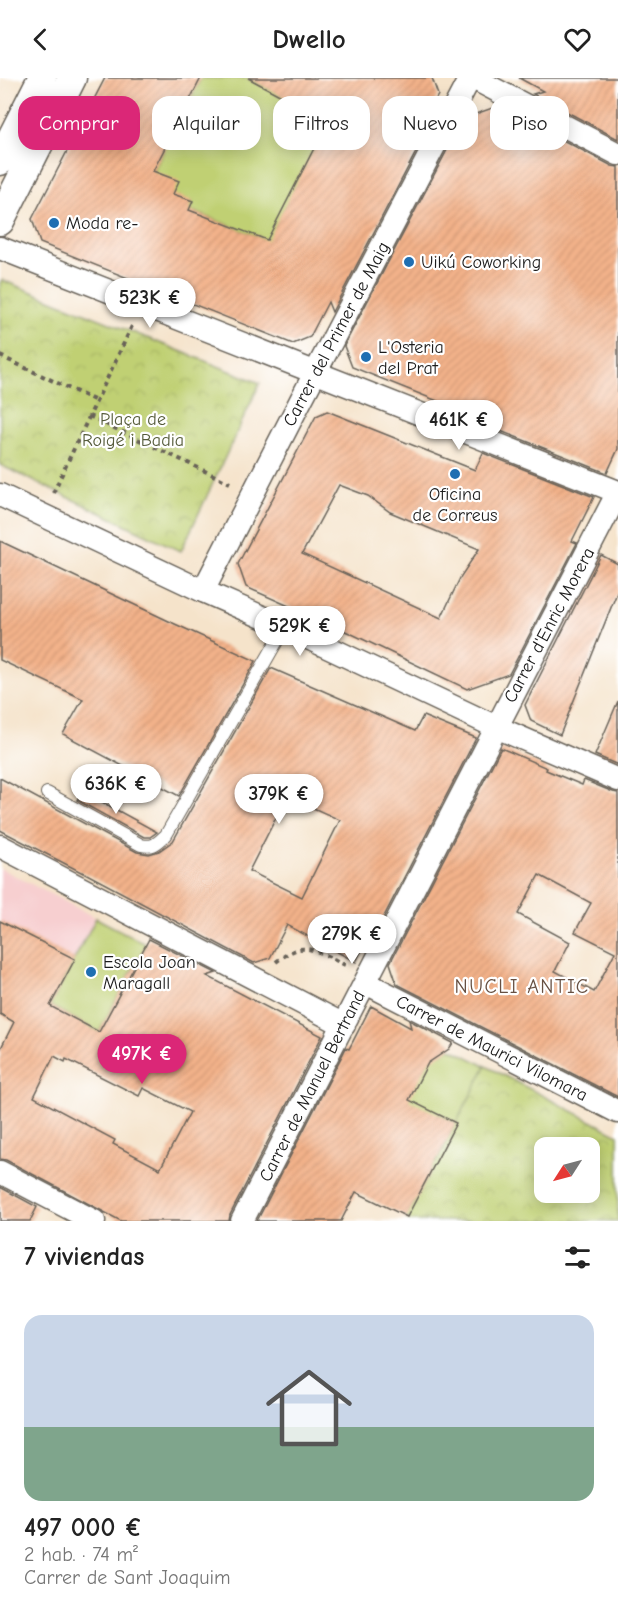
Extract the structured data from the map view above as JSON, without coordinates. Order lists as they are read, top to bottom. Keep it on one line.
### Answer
{"streets":{"street":["Carrer del Primer de Maig","Carrer d'Enric Morera","Carrer de Maurici Vilomara","Carrer de Manuel Bertrand"]},"crossings":[["Carrer d'Enric Morera","Carrer de Manuel Bertrand"],["Carrer de Maurici Vilomara","Carrer de Manuel Bertrand"]],"districts":["NUCLI ANTIC"],"parks":["Plaça de Roigé i Badia"],"places":["Moda re-","Uikú Coworking","L'Osteria del Prat","Oficina de Correus","Escola Joan Maragall"],"north":"bottom left","page":{"header":"Dwello","chip":["Comprar","Alquilar","Filtros","Nuevo","Piso"],"price":["523K €","461K €","529K €","636K €","379K €","279K €","497K €"],"heading":"7 viviendas","list":[{"name":"497 000 €","note":"2 hab. · 74 m² · Carrer de Sant Joaquim"}]}}
